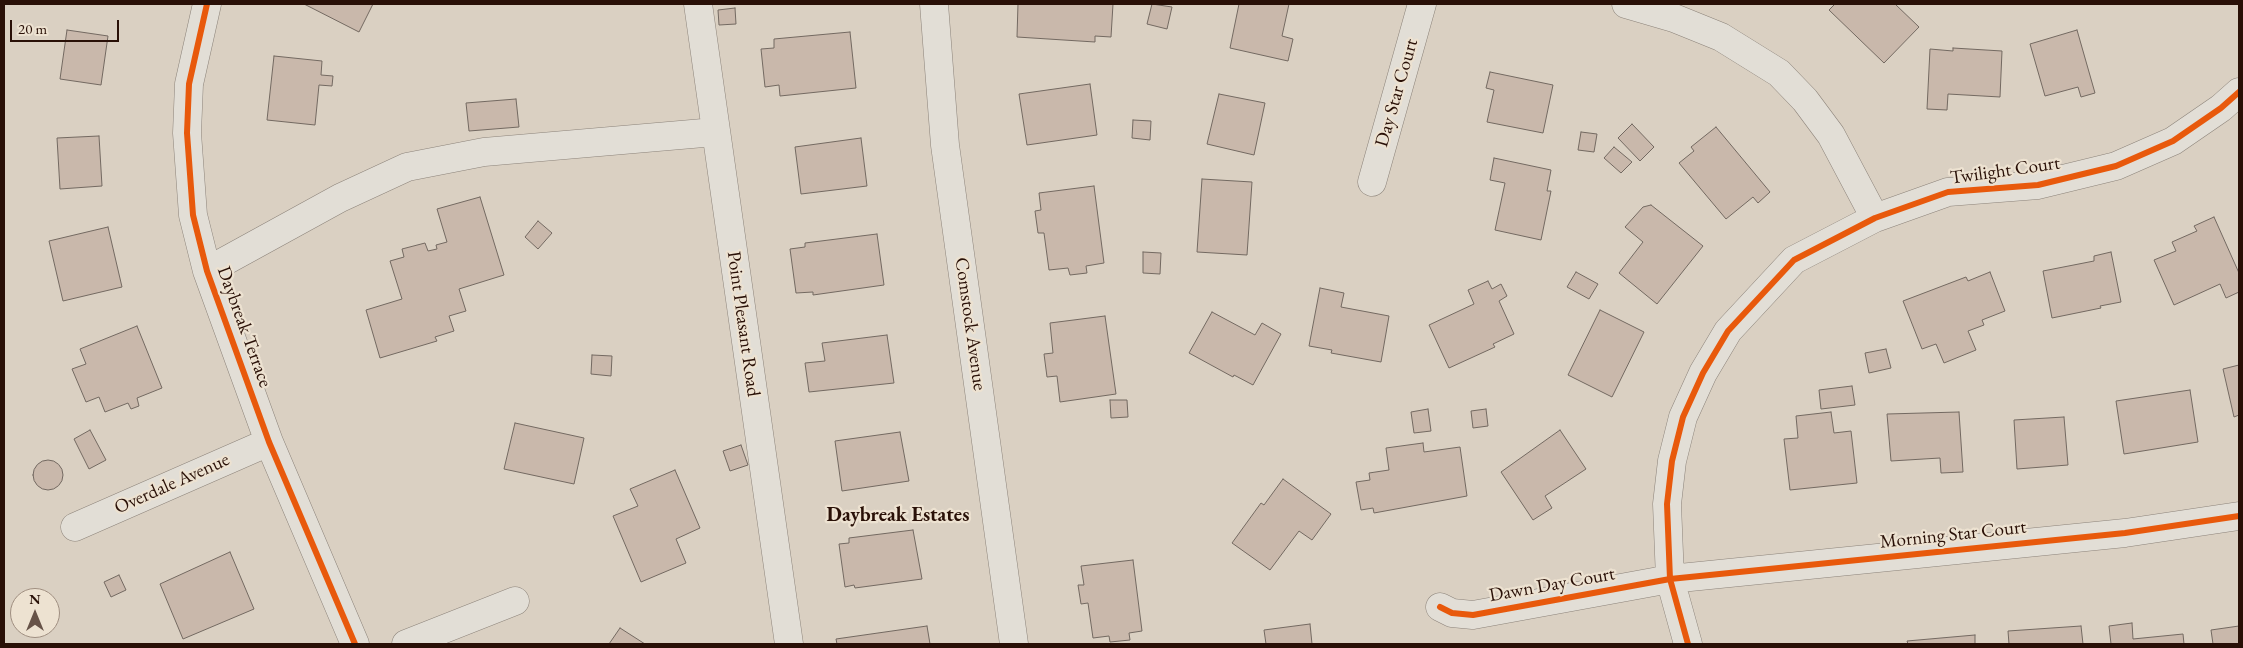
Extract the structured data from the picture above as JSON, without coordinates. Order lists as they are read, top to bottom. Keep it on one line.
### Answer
{"streets":{"street":["Day Star Court","Twilight Court","Point Pleasant Road","Comstock Avenue","Daybreak Terrace","Overdale Avenue","Morning Star Court","Dawn Day Court"]},"crossings":[["Daybreak Terrace","Overdale Avenue"],["Morning Star Court","Dawn Day Court"]],"districts":["Daybreak Estates"],"scale_bar":"20 m","north":"top"}
